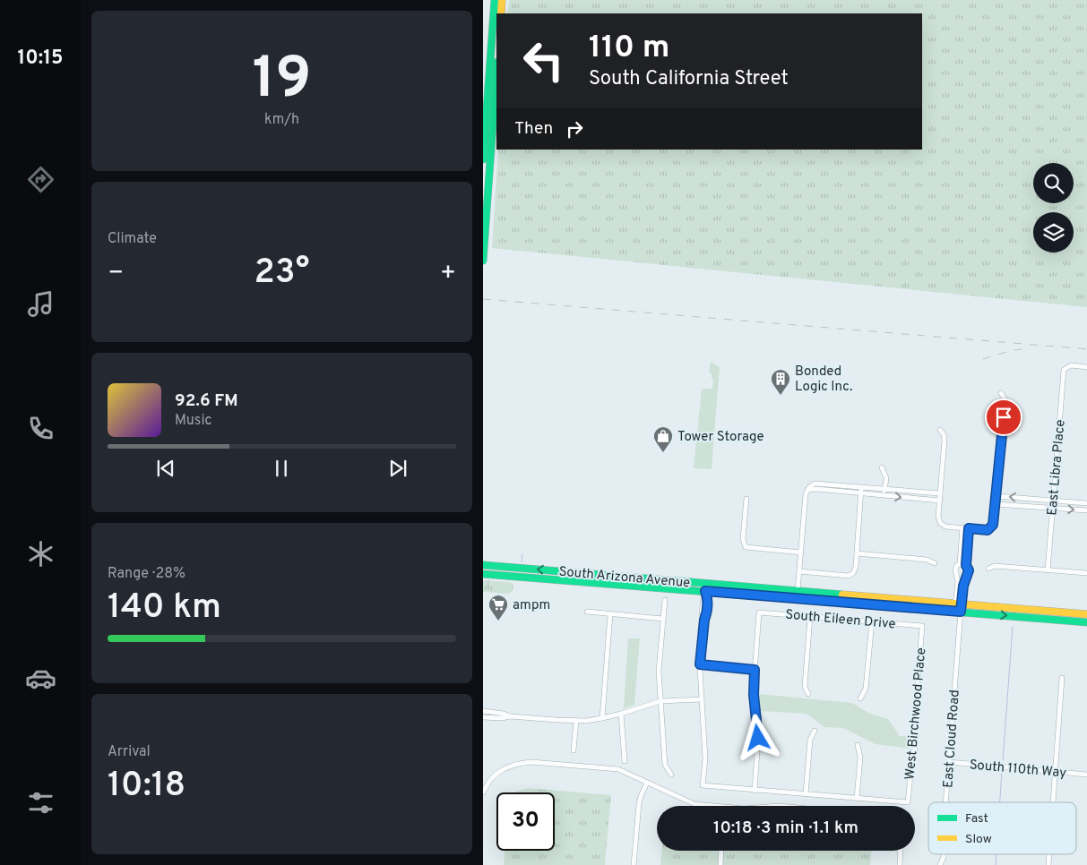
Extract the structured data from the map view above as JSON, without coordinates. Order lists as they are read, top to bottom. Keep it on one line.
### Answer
{"streets":{"main road":["South Arizona Avenue"],"street":["East Libra Place","South Eileen Drive","West Birchwood Place","East Cloud Road","South 110th Way"]},"crossings":[["South Arizona Avenue","East Cloud Road"],["South Eileen Drive","West Birchwood Place"],["East Cloud Road","South 110th Way"]],"places":{"building":["Bonded Logic Inc."],"shop":["Tower Storage"],"supermarket":["ampm"]},"legend":["Fast","Slow"],"page":{"tabs":"10:15","tile":[["19","km/h"],"Climate",["Range · 28%","140 km"],["Arrival","10:18"]],"turn":["110 m","South California Street"],"then":"Then","heat":["−","23°","+"],"song":["92.6 FM","Music"],"limit":"30","trip":"10:18 · 3 min · 1.1 km"}}
